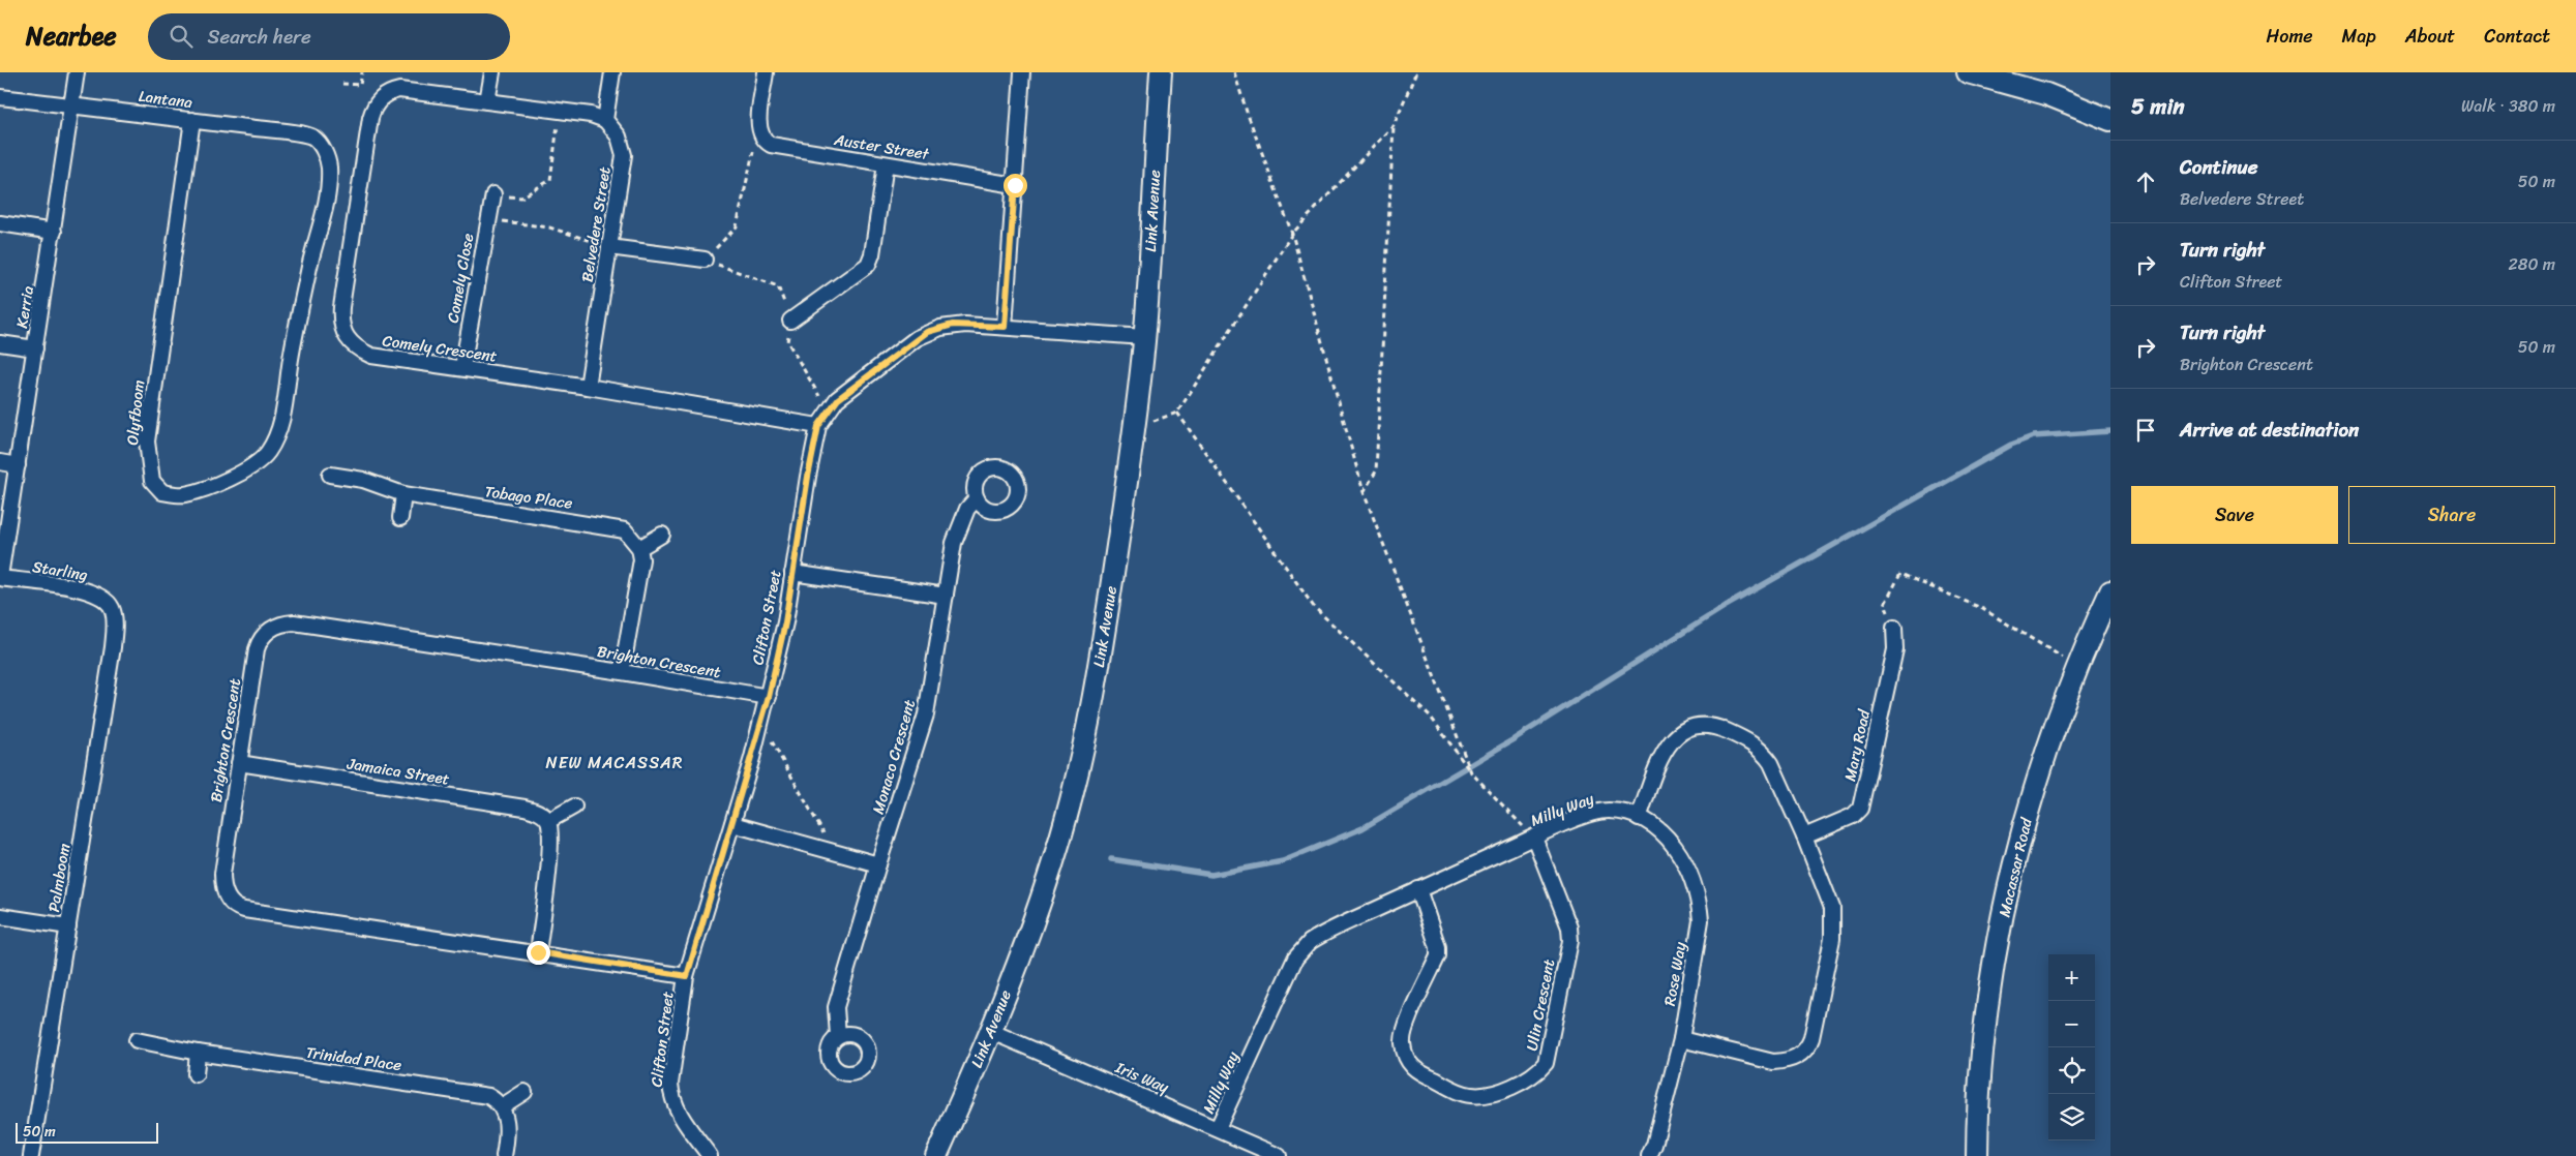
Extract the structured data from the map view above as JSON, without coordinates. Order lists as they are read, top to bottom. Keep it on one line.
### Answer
{"streets":{"street":["Lantana","Auster Street","Link Avenue","Belvedere Street","Comely Close","Kerria","Comely Crescent","Olyfboom","Tobago Place","Starling","Clifton Street","Brighton Crescent","Mary Road","Monaco Crescent","Jamaica Street","Milly Way","Macassar Road","Palmboom","Rose Way","Ulin Crescent","Trinidad Place","Iris Way"]},"crossings":[["Lantana","Kerria"],["Lantana","Olyfboom"],["Link Avenue","Clifton Street"],["Link Avenue","Iris Way"],["Belvedere Street","Comely Crescent"],["Comely Close","Comely Crescent"],["Kerria","Starling"],["Comely Crescent","Clifton Street"],["Starling","Palmboom"],["Clifton Street","Brighton Crescent"],["Brighton Crescent","Jamaica Street"],["Milly Way","Rose Way"],["Milly Way","Ulin Crescent"],["Milly Way","Iris Way"]],"districts":["NEW MACASSAR"],"scale_bar":"50 m","page":{"header":"Nearbee","search":"Search here","nav":["Home","Map","About","Contact"],"heading":["5 min","Walk · 380 m"],"list":[["Continue","Belvedere Street","50 m"],["Turn right","Clifton Street","280 m"],["Turn right","Brighton Crescent","50 m"],"Arrive at destination"],"buttons":["Save","Share"],"map_buttons":["+","−"],"scale":"50 m"}}
